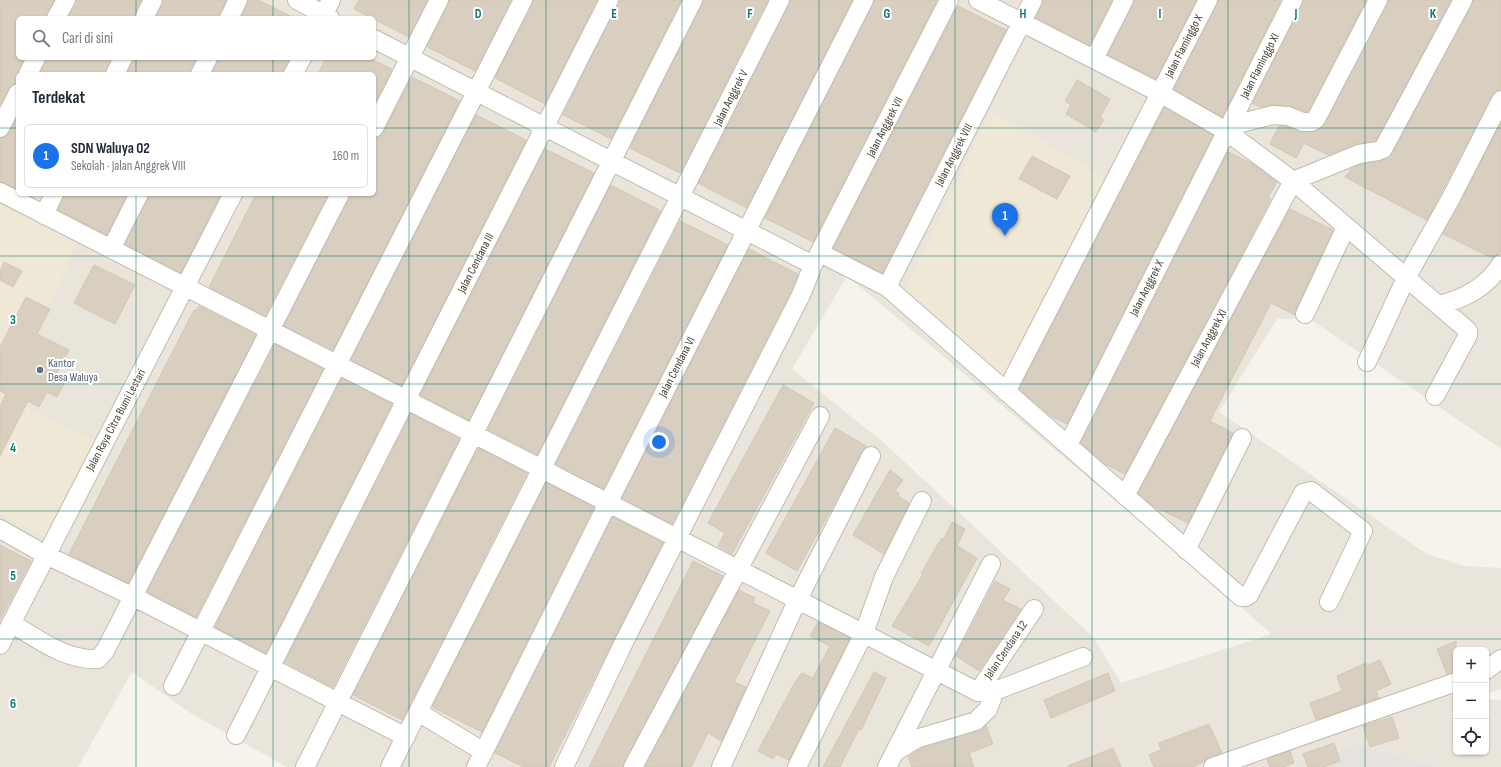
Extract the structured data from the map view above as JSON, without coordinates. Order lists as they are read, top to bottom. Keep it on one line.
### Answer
{"streets":{"street":["Jalan Flaminggo X","Jalan Flaminggo XI","Jalan Anggrek V","Jalan Anggrek VII","Jalan Anggrek VIII","Jalan Cendana III","Jalan Anggrek X","Jalan Anggrek XI","Jalan Cendana VI","Jalan Raya Citra Bumi Lestari","Jalan Cendana 12"]},"crossings":[["Jalan Flaminggo XI","Jalan Anggrek X"]],"places":["Kantor Desa Waluya"],"page":{"search":"Cari di sini","heading":"Terdekat","list":[{"mark":"1","name":"SDN Waluya 02","note":"Sekolah · Jalan Anggrek VIII","value":"160 m"}],"pins":"1","map_buttons":["+","−"]},"grid":{"columns":["D","E","F","G","H","I","J","K"],"rows":["3","4","5","6"]}}
